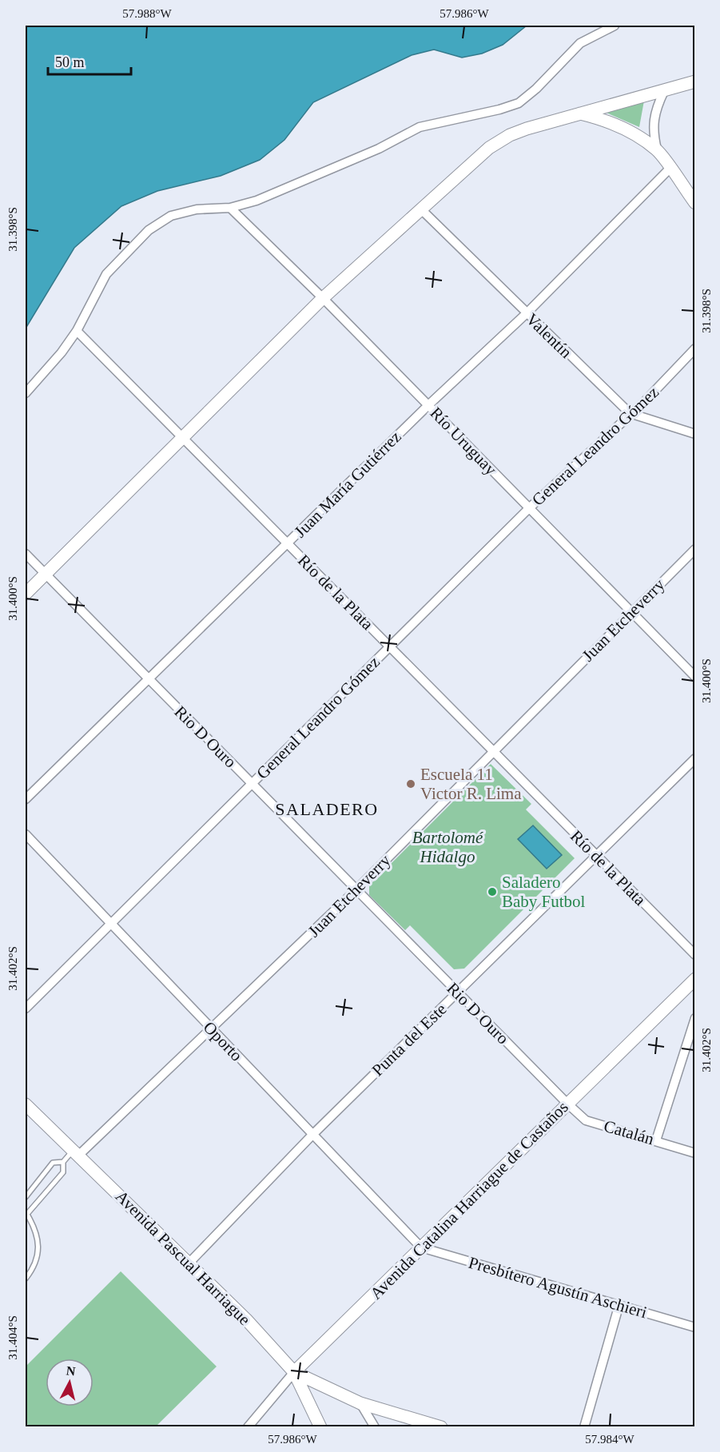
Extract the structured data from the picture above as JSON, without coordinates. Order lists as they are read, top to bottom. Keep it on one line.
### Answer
{"streets":{"street":["Valentín","Río Uruguay","General Leandro Gómez","Juan María Gutiérrez","Río de la Plata","Juan Etcheverry","Rio D Ouro","Punta del Este","Oporto","Catalán","Avenida Catalina Harriague de Castaños","Avenida Pascual Harriague","Presbítero Agustín Aschieri"]},"crossings":[["Valentín","General Leandro Gómez"],["Valentín","Juan María Gutiérrez"],["Río Uruguay","General Leandro Gómez"],["Río Uruguay","Juan María Gutiérrez"],["Río Uruguay","Juan Etcheverry"],["General Leandro Gómez","Río de la Plata"],["General Leandro Gómez","Rio D Ouro"],["General Leandro Gómez","Oporto"],["Juan María Gutiérrez","Río de la Plata"],["Juan María Gutiérrez","Rio D Ouro"],["Río de la Plata","Juan Etcheverry"],["Río de la Plata","Punta del Este"],["Juan Etcheverry","Rio D Ouro"],["Juan Etcheverry","Oporto"],["Juan Etcheverry","Avenida Pascual Harriague"],["Rio D Ouro","Punta del Este"],["Rio D Ouro","Catalán"],["Rio D Ouro","Avenida Catalina Harriague de Castaños"],["Punta del Este","Oporto"],["Punta del Este","Avenida Pascual Harriague"],["Oporto","Avenida Catalina Harriague de Castaños"],["Oporto","Presbítero Agustín Aschieri"],["Catalán","Avenida Catalina Harriague de Castaños"],["Avenida Catalina Harriague de Castaños","Avenida Pascual Harriague"],["Avenida Catalina Harriague de Castaños","Presbítero Agustín Aschieri"]],"districts":["SALADERO"],"parks":["Bartolomé Hidalgo"],"places":["Escuela 11 Victor R. Lima","Saladero Baby Futbol"],"scale_bar":"50 m","north":"top","coordinates":["57.988°W","57.986°W","31.398°S","31.400°S","31.402°S","31.404°S","57.984°W"]}
